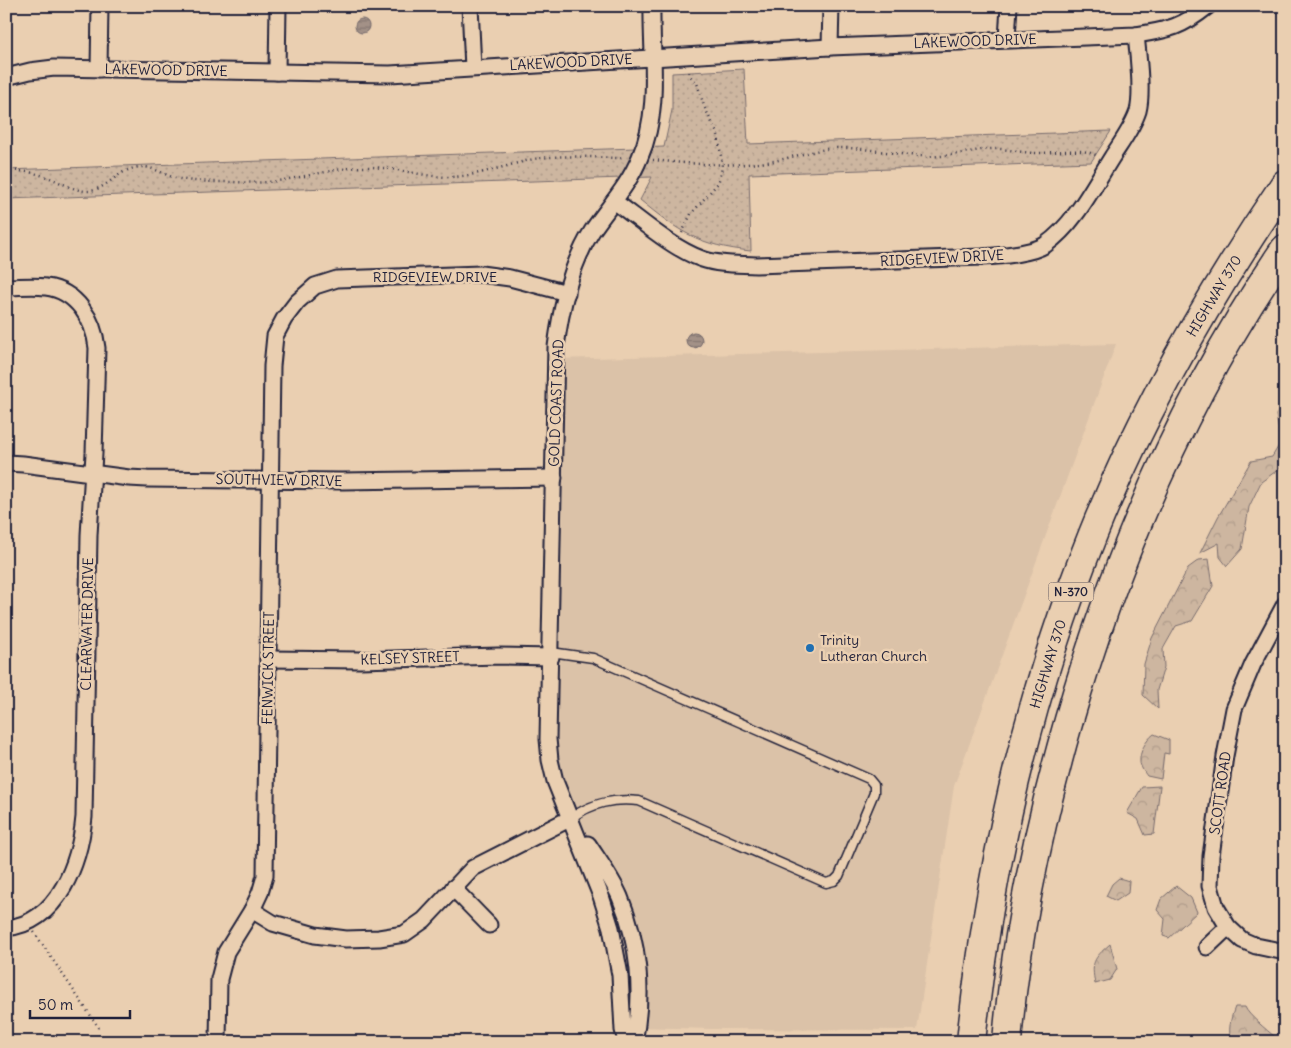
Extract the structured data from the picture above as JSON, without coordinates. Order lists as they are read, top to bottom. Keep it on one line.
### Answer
{"streets":{"highway":["HIGHWAY 370","N-370"],"street":["LAKEWOOD DRIVE","RIDGEVIEW DRIVE","GOLD COAST ROAD","SOUTHVIEW DRIVE","CLEARWATER DRIVE","KELSEY STREET","FENWICK STREET","SCOTT ROAD"]},"crossings":[["LAKEWOOD DRIVE","RIDGEVIEW DRIVE"],["LAKEWOOD DRIVE","GOLD COAST ROAD"],["RIDGEVIEW DRIVE","GOLD COAST ROAD"],["RIDGEVIEW DRIVE","FENWICK STREET"],["GOLD COAST ROAD","SOUTHVIEW DRIVE"],["GOLD COAST ROAD","KELSEY STREET"],["SOUTHVIEW DRIVE","CLEARWATER DRIVE"],["SOUTHVIEW DRIVE","FENWICK STREET"],["KELSEY STREET","FENWICK STREET"]],"places":["Trinity Lutheran Church"],"scale_bar":"50 m"}
